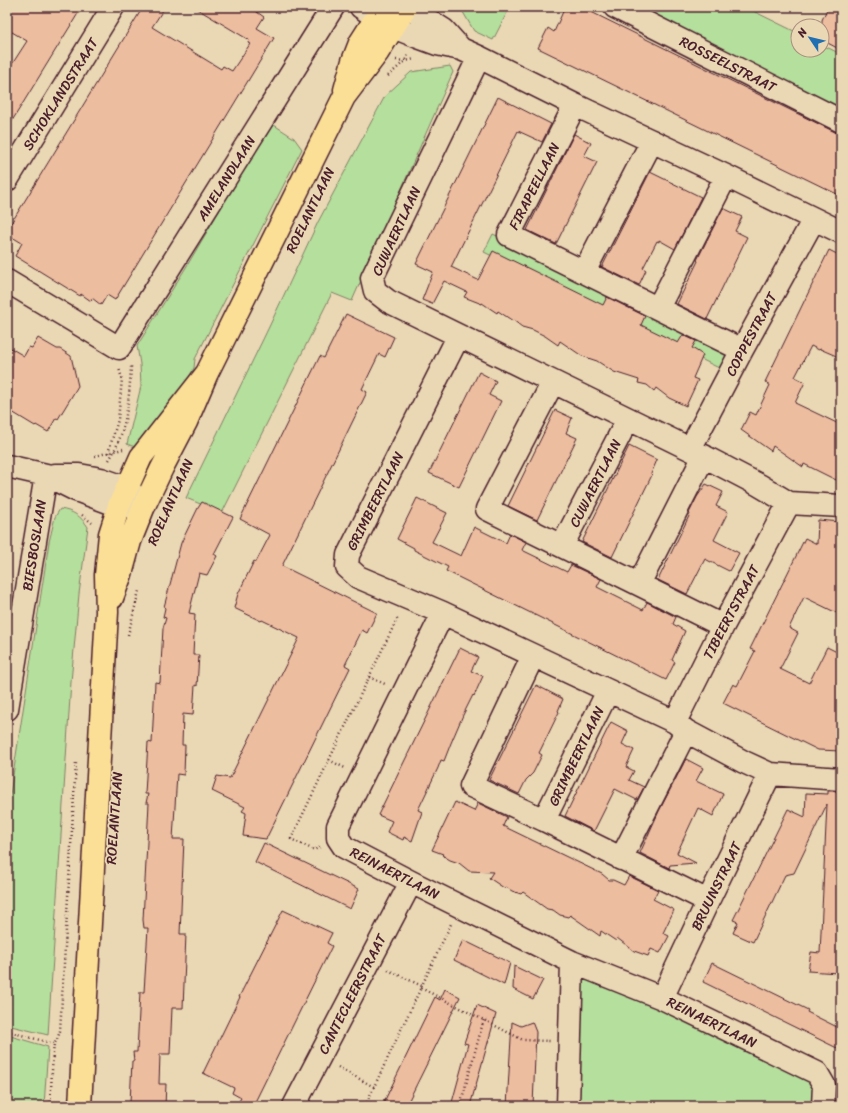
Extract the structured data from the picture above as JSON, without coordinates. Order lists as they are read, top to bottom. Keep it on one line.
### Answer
{"streets":{"main road":["ROELANTLAAN"],"street":["ROSSEELSTRAAT","SCHOKLANDSTRAAT","AMELANDLAAN","FIRAPEELLAAN","CUWAERTLAAN","COPPESTRAAT","GRIMBEERTLAAN","BIESBOSLAAN","TIBEERTSTRAAT","REINAERTLAAN","BRUUNSTRAAT","CANTECLEERSTRAAT"]},"crossings":[["FIRAPEELLAAN","COPPESTRAAT"],["CUWAERTLAAN","COPPESTRAAT"],["CUWAERTLAAN","GRIMBEERTLAAN"],["CUWAERTLAAN","TIBEERTSTRAAT"],["GRIMBEERTLAAN","TIBEERTSTRAAT"],["GRIMBEERTLAAN","REINAERTLAAN"],["GRIMBEERTLAAN","BRUUNSTRAAT"],["REINAERTLAAN","BRUUNSTRAAT"],["REINAERTLAAN","CANTECLEERSTRAAT"]],"north":"top left"}
